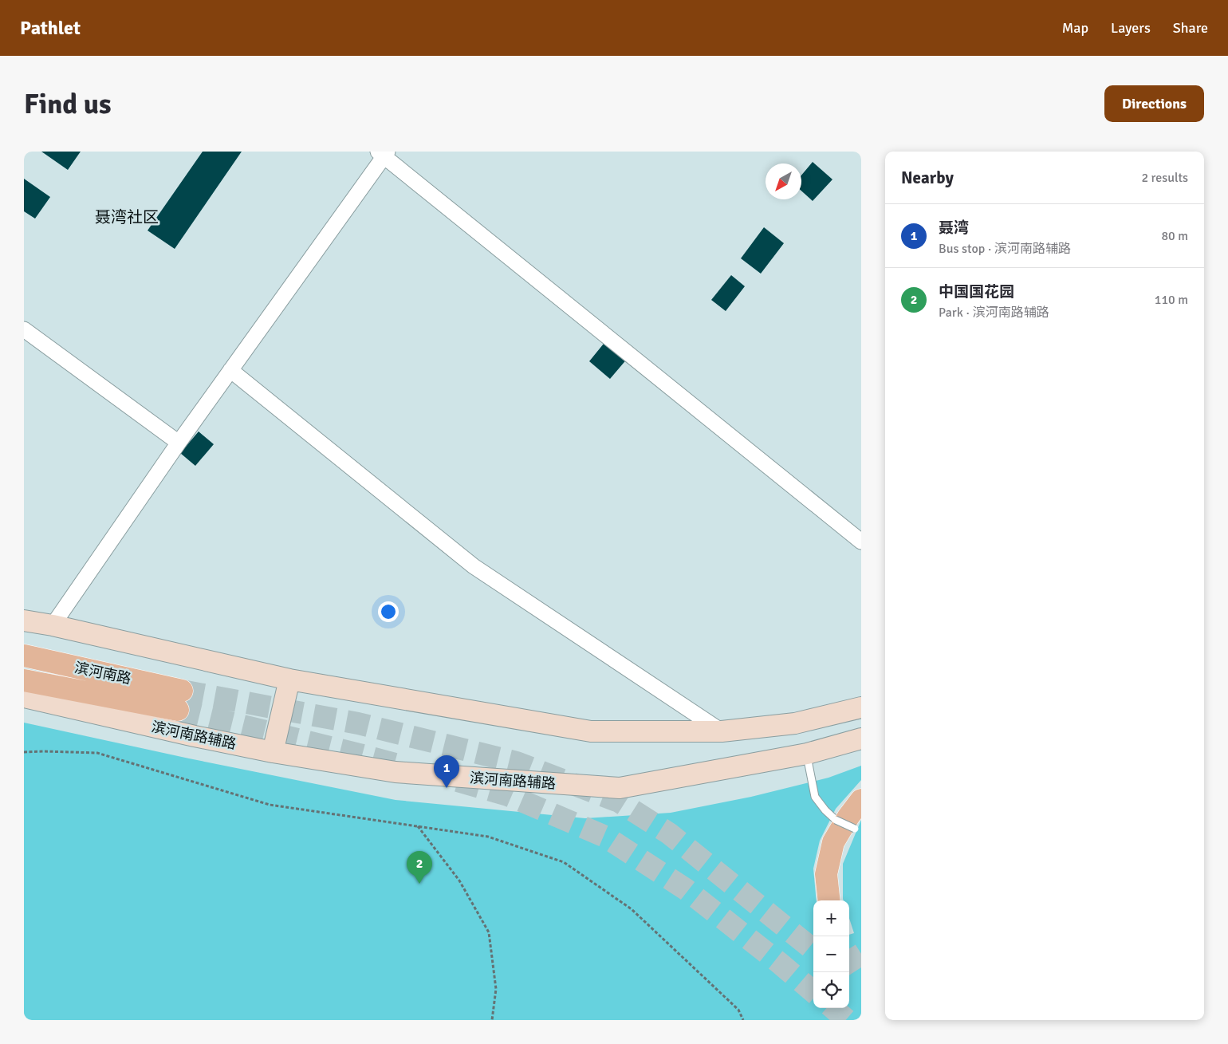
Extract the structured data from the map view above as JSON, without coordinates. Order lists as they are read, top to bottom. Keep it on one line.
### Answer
{"streets":{"main road":["滨河南路","滨河南路辅路"]},"districts":["聂湾社区"],"north":"bottom left","page":{"header":"Pathlet","nav":["Map","Layers","Share"],"buttons":"Directions","title":"Find us","heading":["Nearby","2 results"],"list":[{"mark":"1","name":"聂湾","note":"Bus stop · 滨河南路辅路","value":"80 m"},{"mark":"2","name":"中国国花园","note":"Park · 滨河南路辅路","value":"110 m"}],"pins":["1","2"],"map_buttons":["+","−"]}}
